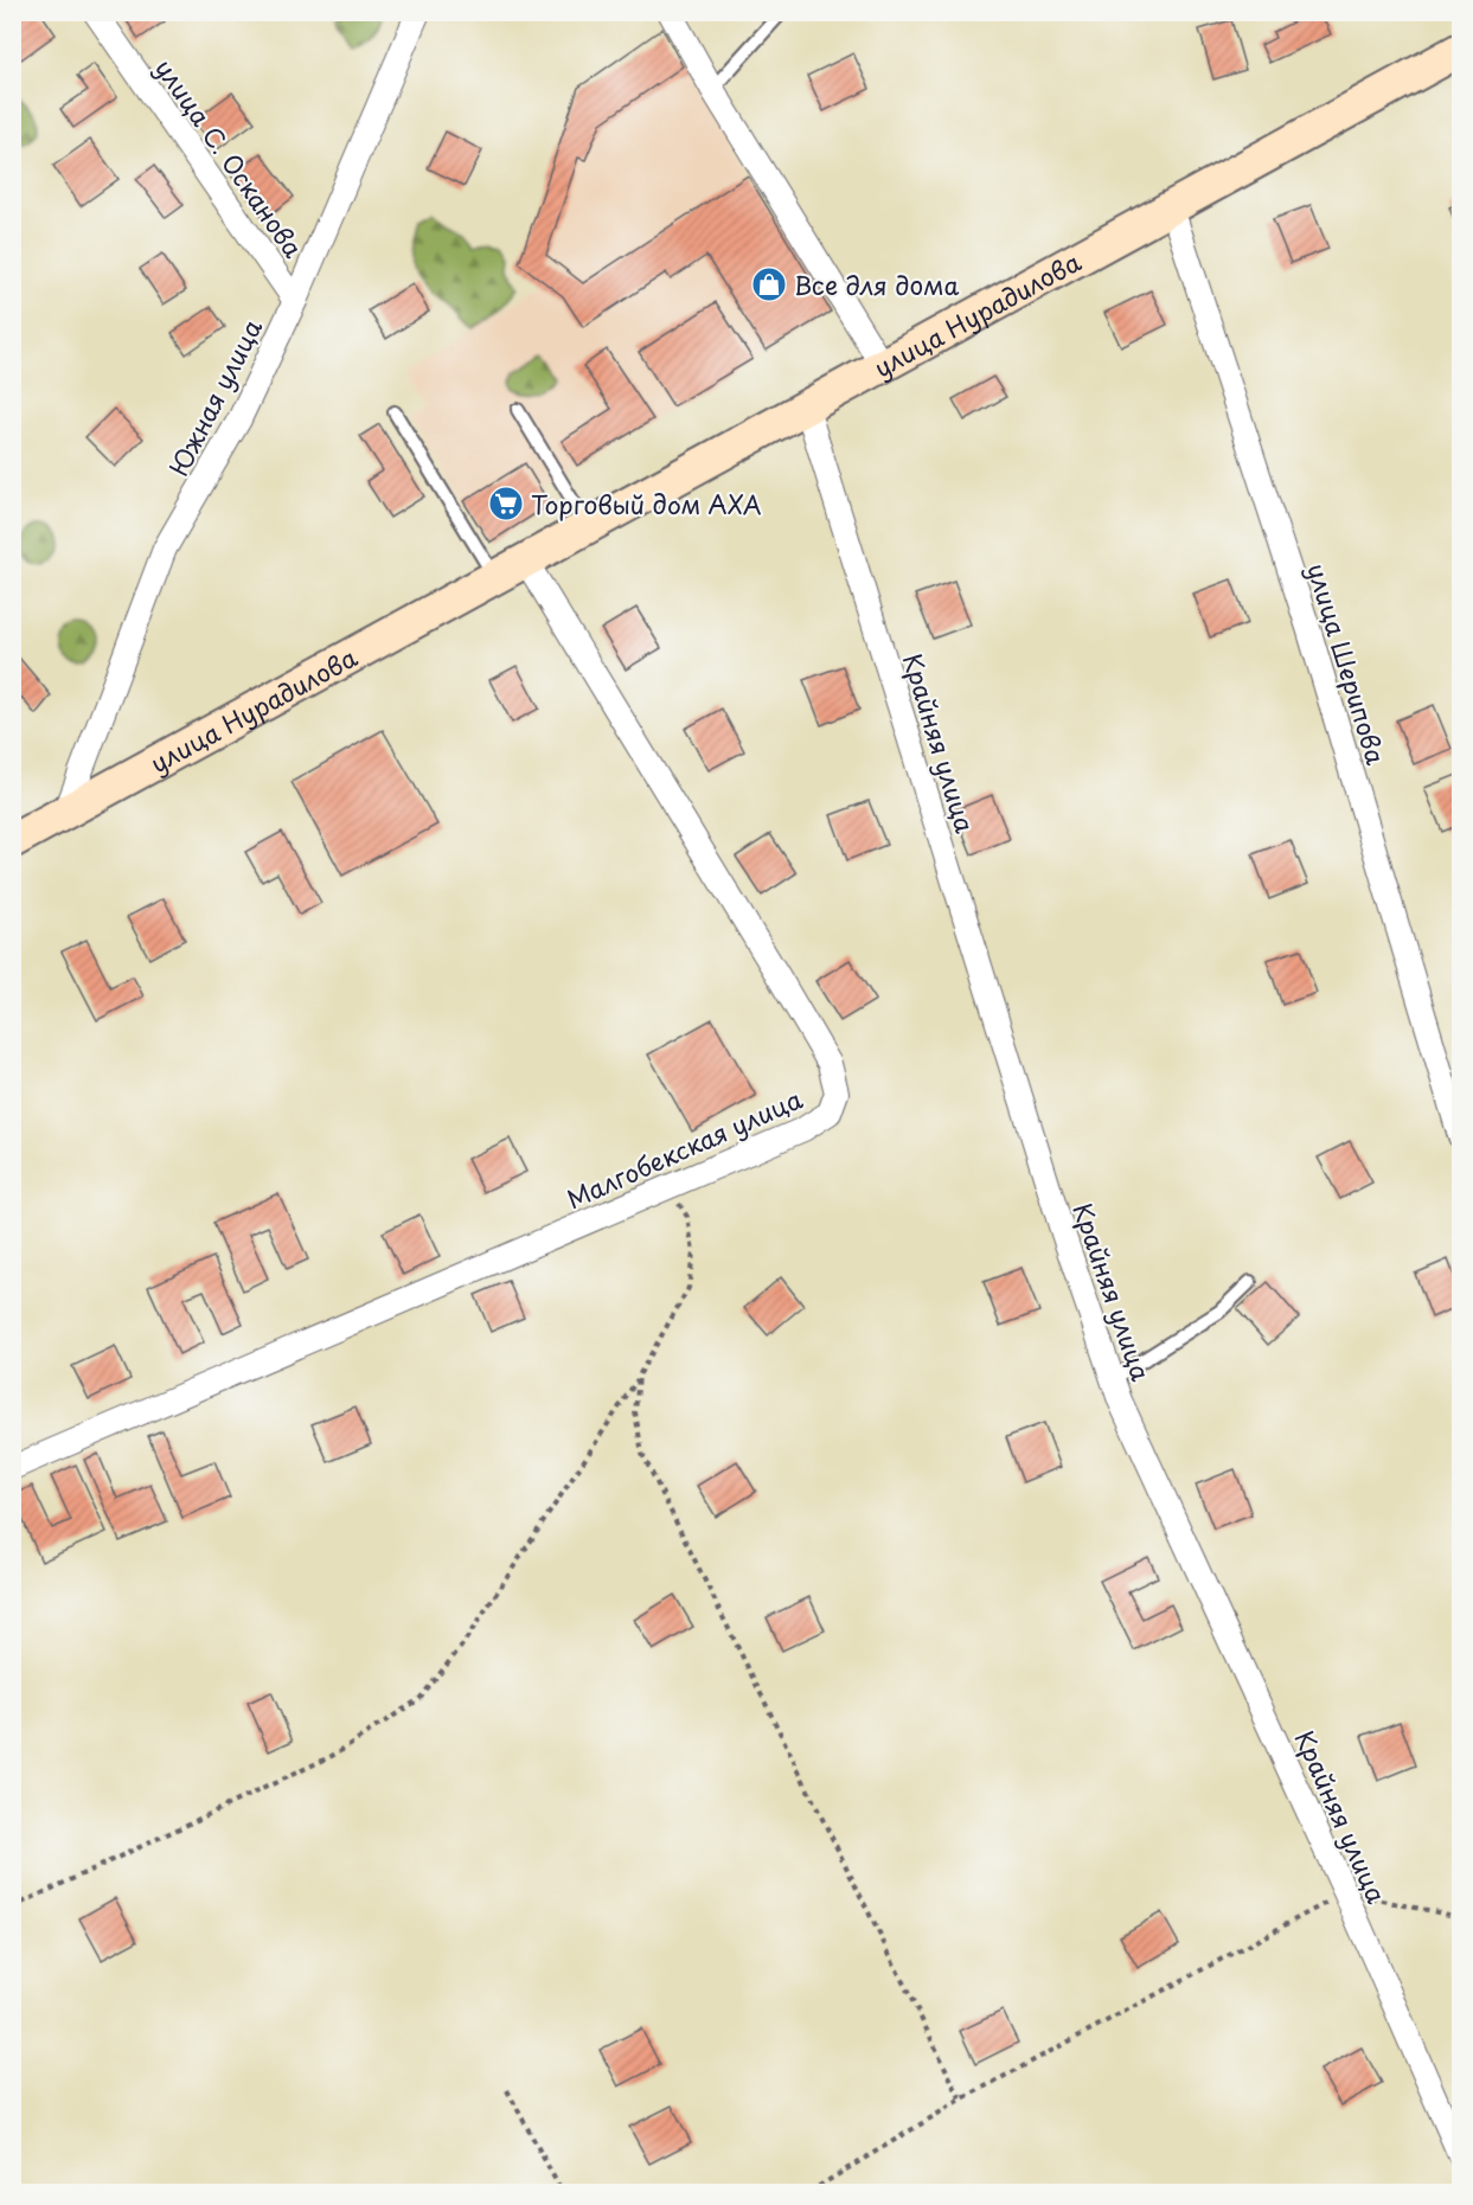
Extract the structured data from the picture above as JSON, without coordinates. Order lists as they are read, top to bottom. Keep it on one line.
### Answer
{"streets":{"street":["улица С. Осканова","улица Нурадилова","Южная улица","улица Шерипова","Крайняя улица","Малгобекская улица"]},"crossings":[["улица С. Осканова","Южная улица"],["улица Нурадилова","Южная улица"],["улица Нурадилова","улица Шерипова"],["улица Нурадилова","Крайняя улица"],["улица Нурадилова","Малгобекская улица"]],"places":{"shop":["Все для дома"],"supermarket":["Торговый дом АХА"]}}
